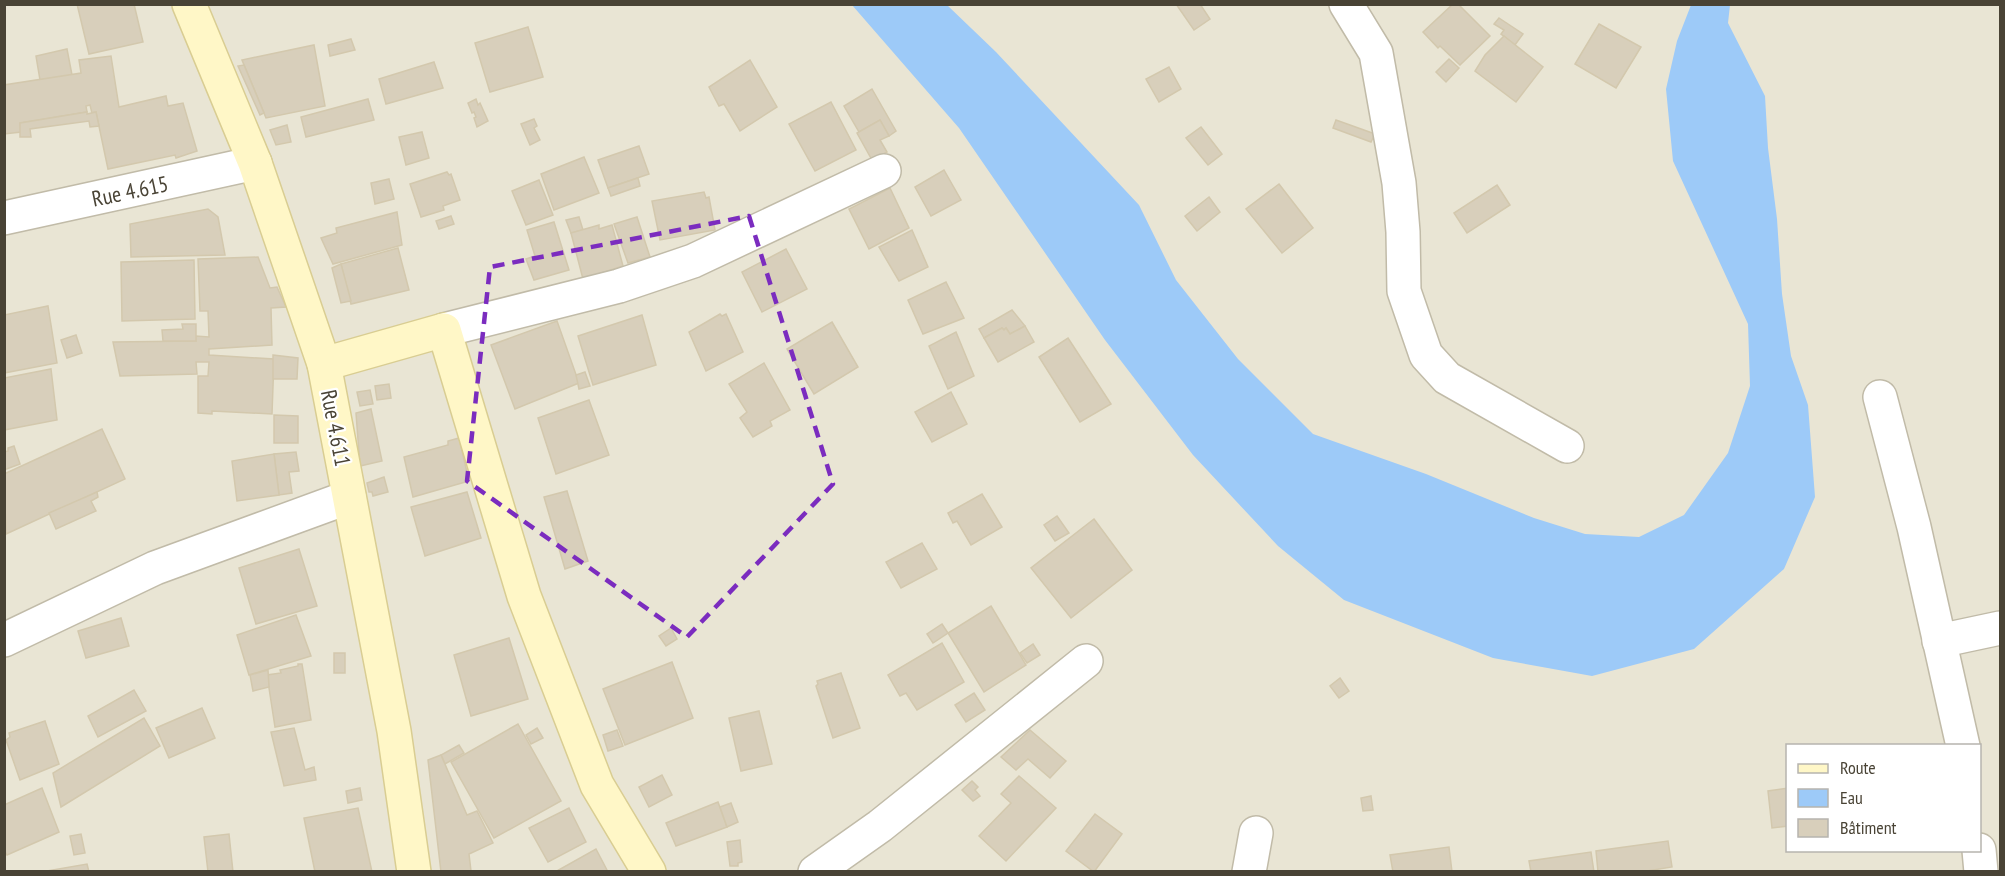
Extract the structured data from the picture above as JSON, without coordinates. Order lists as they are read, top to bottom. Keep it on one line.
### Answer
{"streets":{"street":["Rue 4.615","Rue 4.611"]},"crossings":[["Rue 4.615","Rue 4.611"]],"legend":["Route","Eau","Bâtiment"]}
